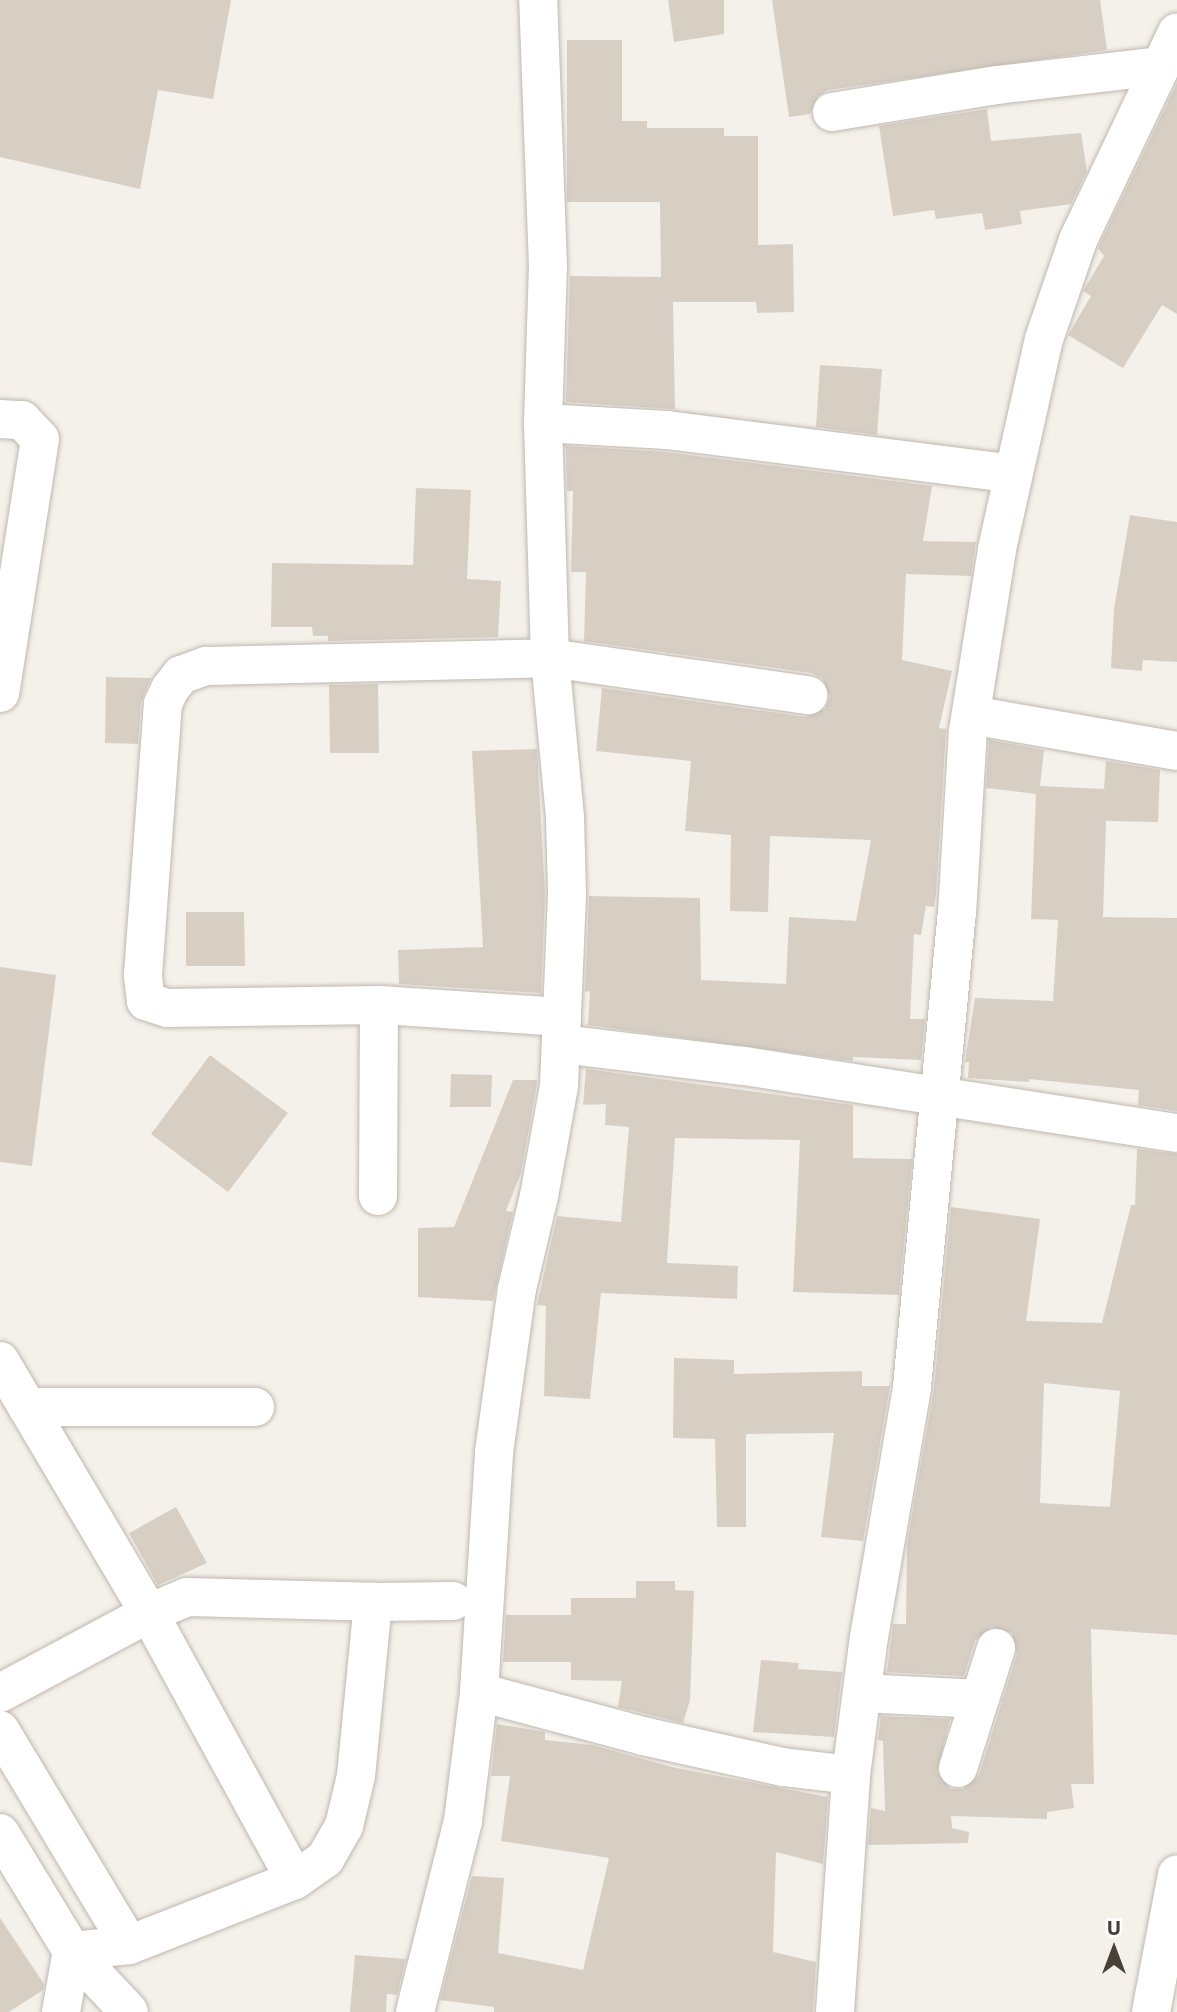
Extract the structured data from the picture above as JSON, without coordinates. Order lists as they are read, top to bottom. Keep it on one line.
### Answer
{"north":"top"}
